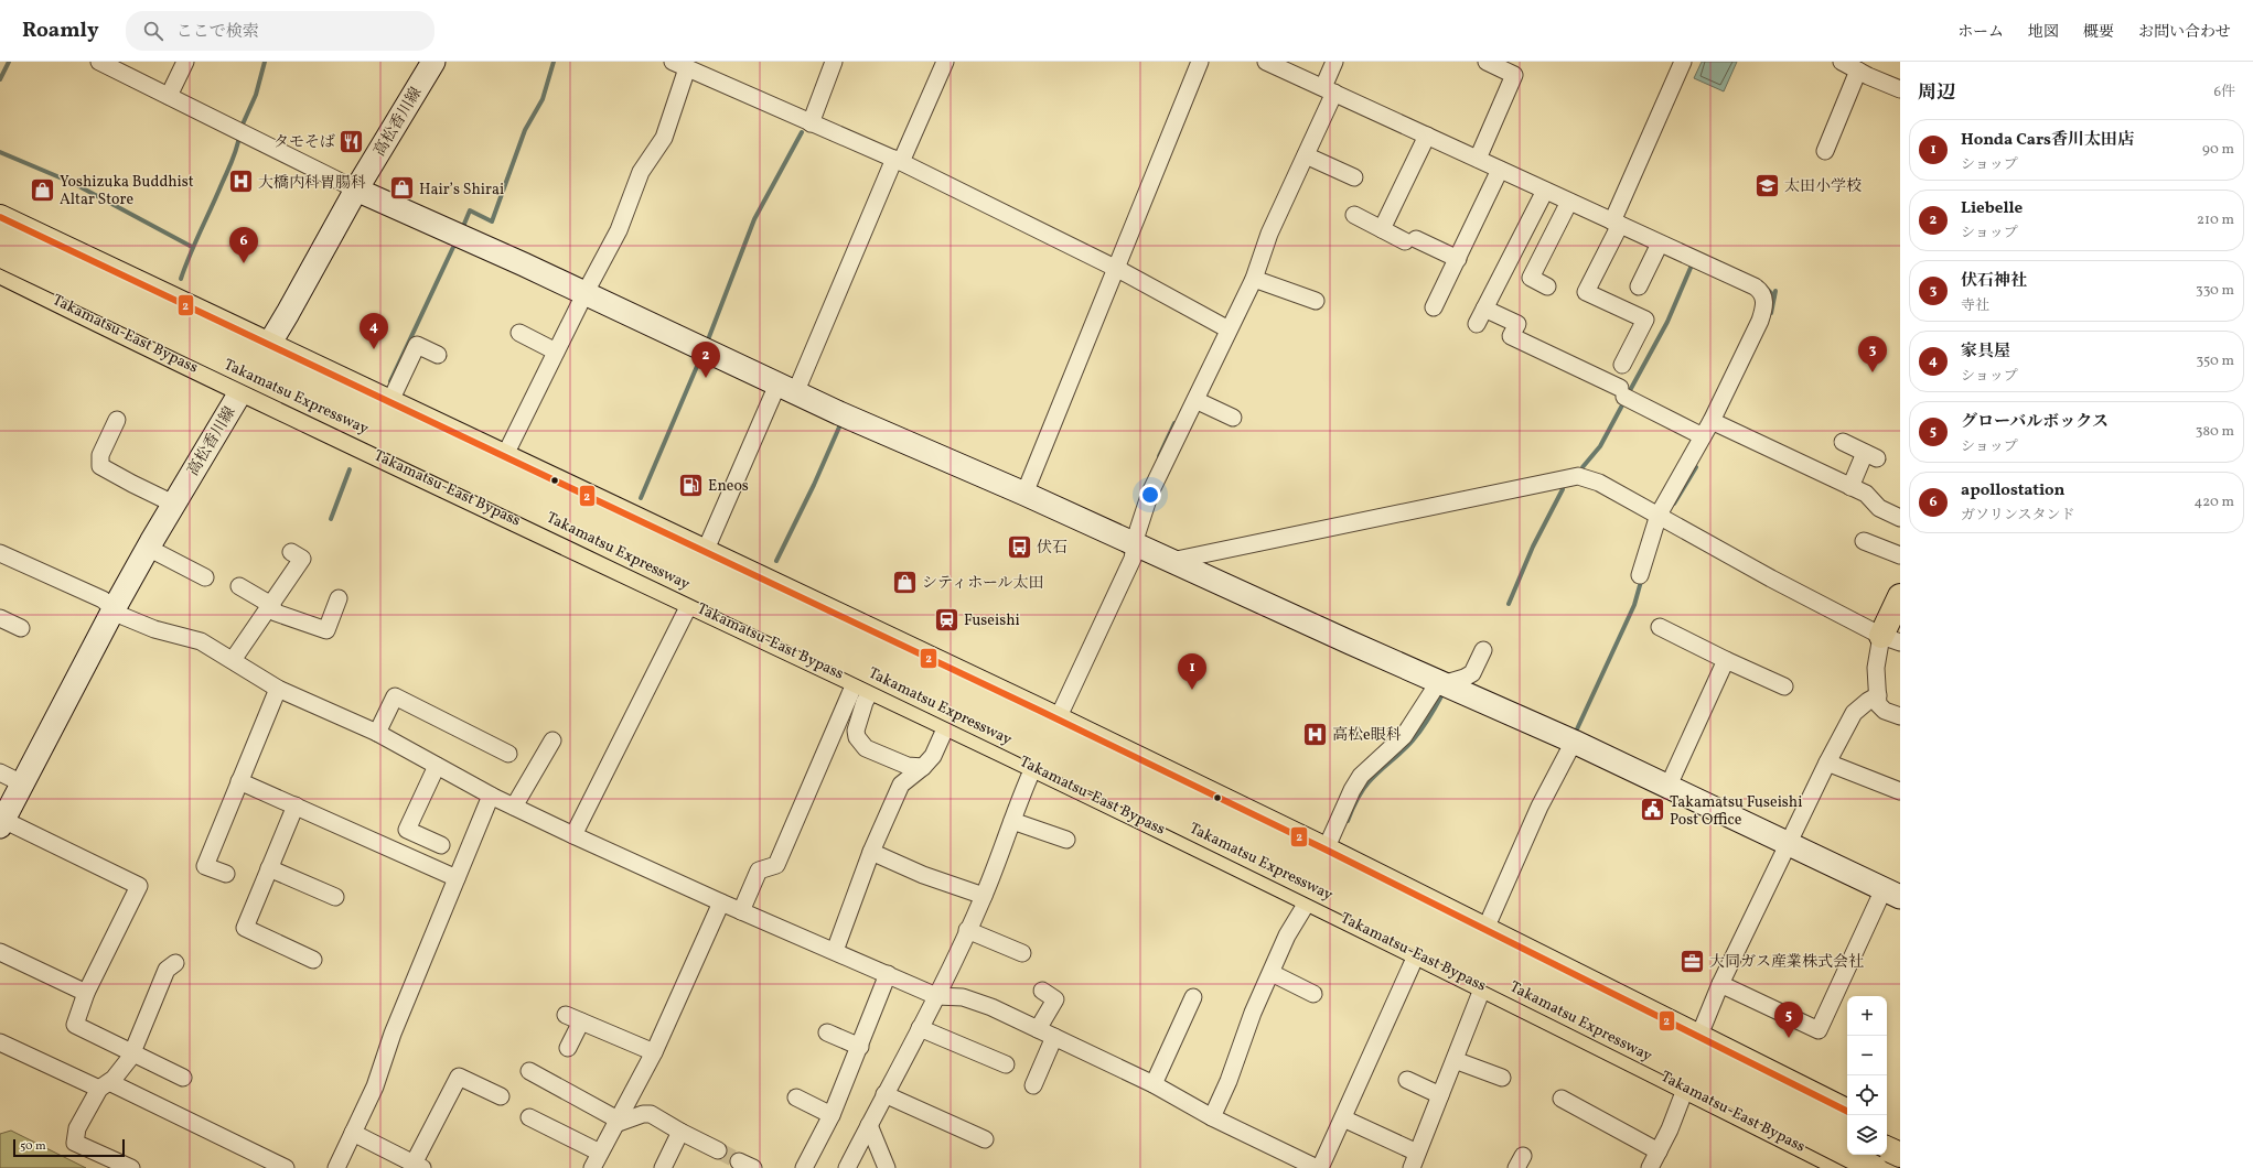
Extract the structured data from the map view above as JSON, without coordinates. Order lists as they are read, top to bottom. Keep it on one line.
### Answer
{"streets":{"main road":["Takamatsu-East Bypass","Takamatsu Expressway"],"street":["高松香川線"]},"crossings":[["高松香川線","Takamatsu-East Bypass"]],"places":{"restaurant":["タモそば"],"hospital":["大橋内科胃腸科","高松e眼科"],"school or university":["太田小学校"],"shop":["Hair’s Shirai","Yoshizuka Buddhist Altar Store","シティホール太田"],"fuel station":["Eneos"],"bus stop":["伏石"],"station":["Fuseishi"],"public building":["Takamatsu Fuseishi Post Office"],"office":["大同ガス産業株式会社"]},"lines":["transit line 2"],"scale_bar":"50 m","page":{"header":"Roamly","search":"ここで検索","nav":["ホーム","地図","概要","お問い合わせ"],"heading":["周辺","6件"],"list":[{"mark":"1","name":"Honda Cars香川太田店","note":"ショップ","value":"90 m"},{"mark":"2","name":"Liebelle","note":"ショップ","value":"210 m"},{"mark":"3","name":"伏石神社","note":"寺社","value":"330 m"},{"mark":"4","name":"家具屋","note":"ショップ","value":"350 m"},{"mark":"5","name":"グローバルボックス","note":"ショップ","value":"380 m"},{"mark":"6","name":"apollostation","note":"ガソリンスタンド","value":"420 m"}],"pins":["6","4","3","2","1","5"],"map_buttons":["+","−"],"scale":"50 m"}}
